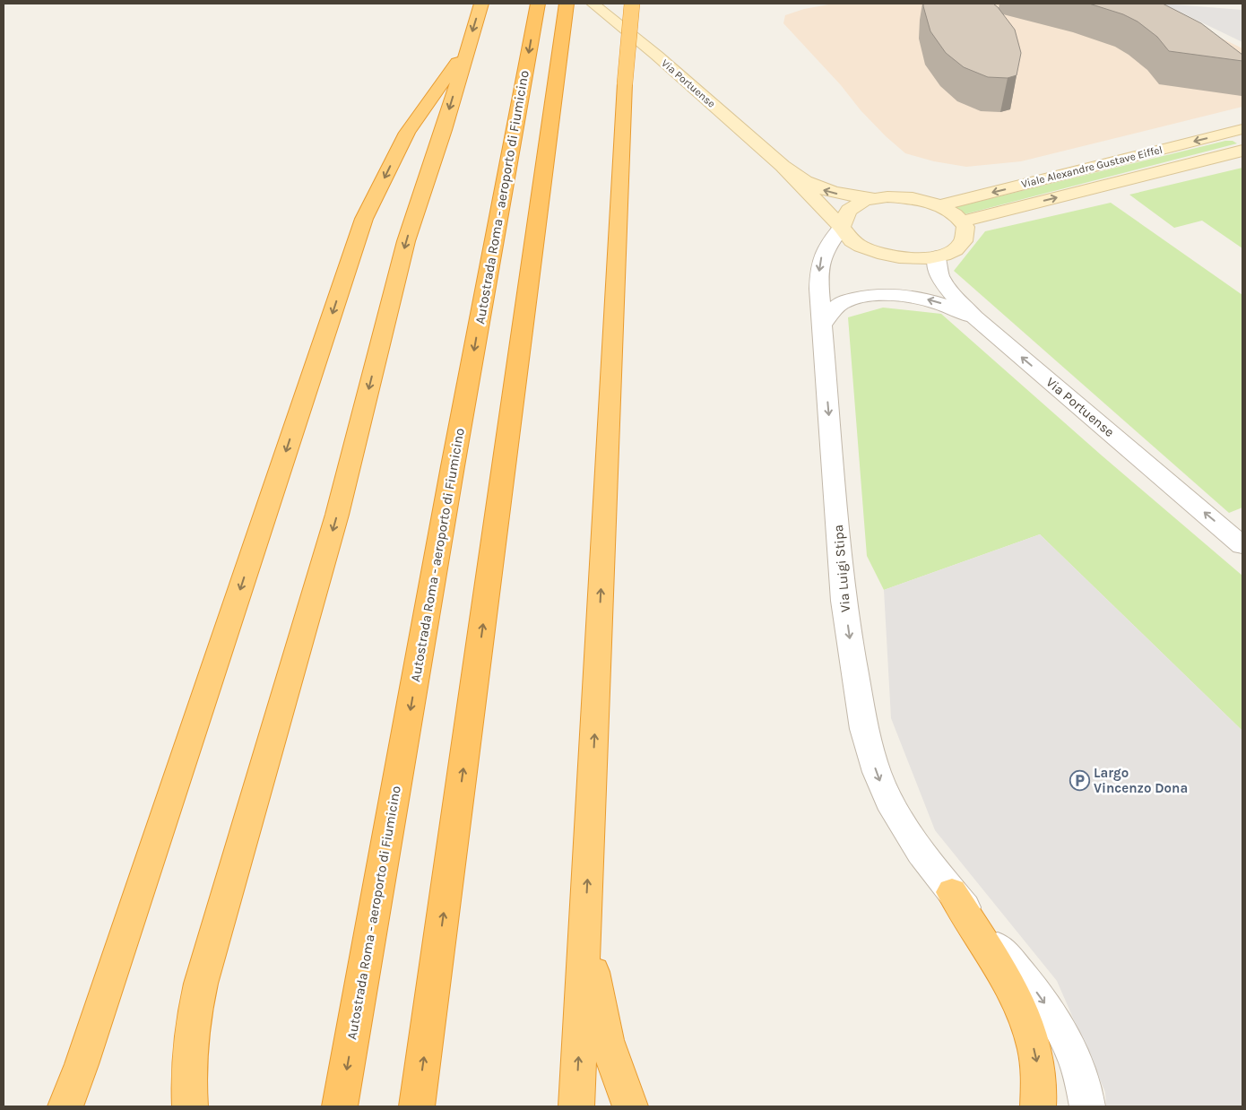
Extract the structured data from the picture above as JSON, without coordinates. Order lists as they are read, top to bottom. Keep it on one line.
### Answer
{"streets":{"highway":["Autostrada Roma - aeroporto di Fiumicino"],"main road":["Via Portuense","Viale Alexandre Gustave Eiffel"],"street":["Via Luigi Stipa"]},"crossings":[["Via Portuense","Viale Alexandre Gustave Eiffel"],["Via Portuense","Via Luigi Stipa"]],"one_way":["Via Portuense","Via Luigi Stipa"],"places":{"parking":["Largo Vincenzo Dona"]}}
